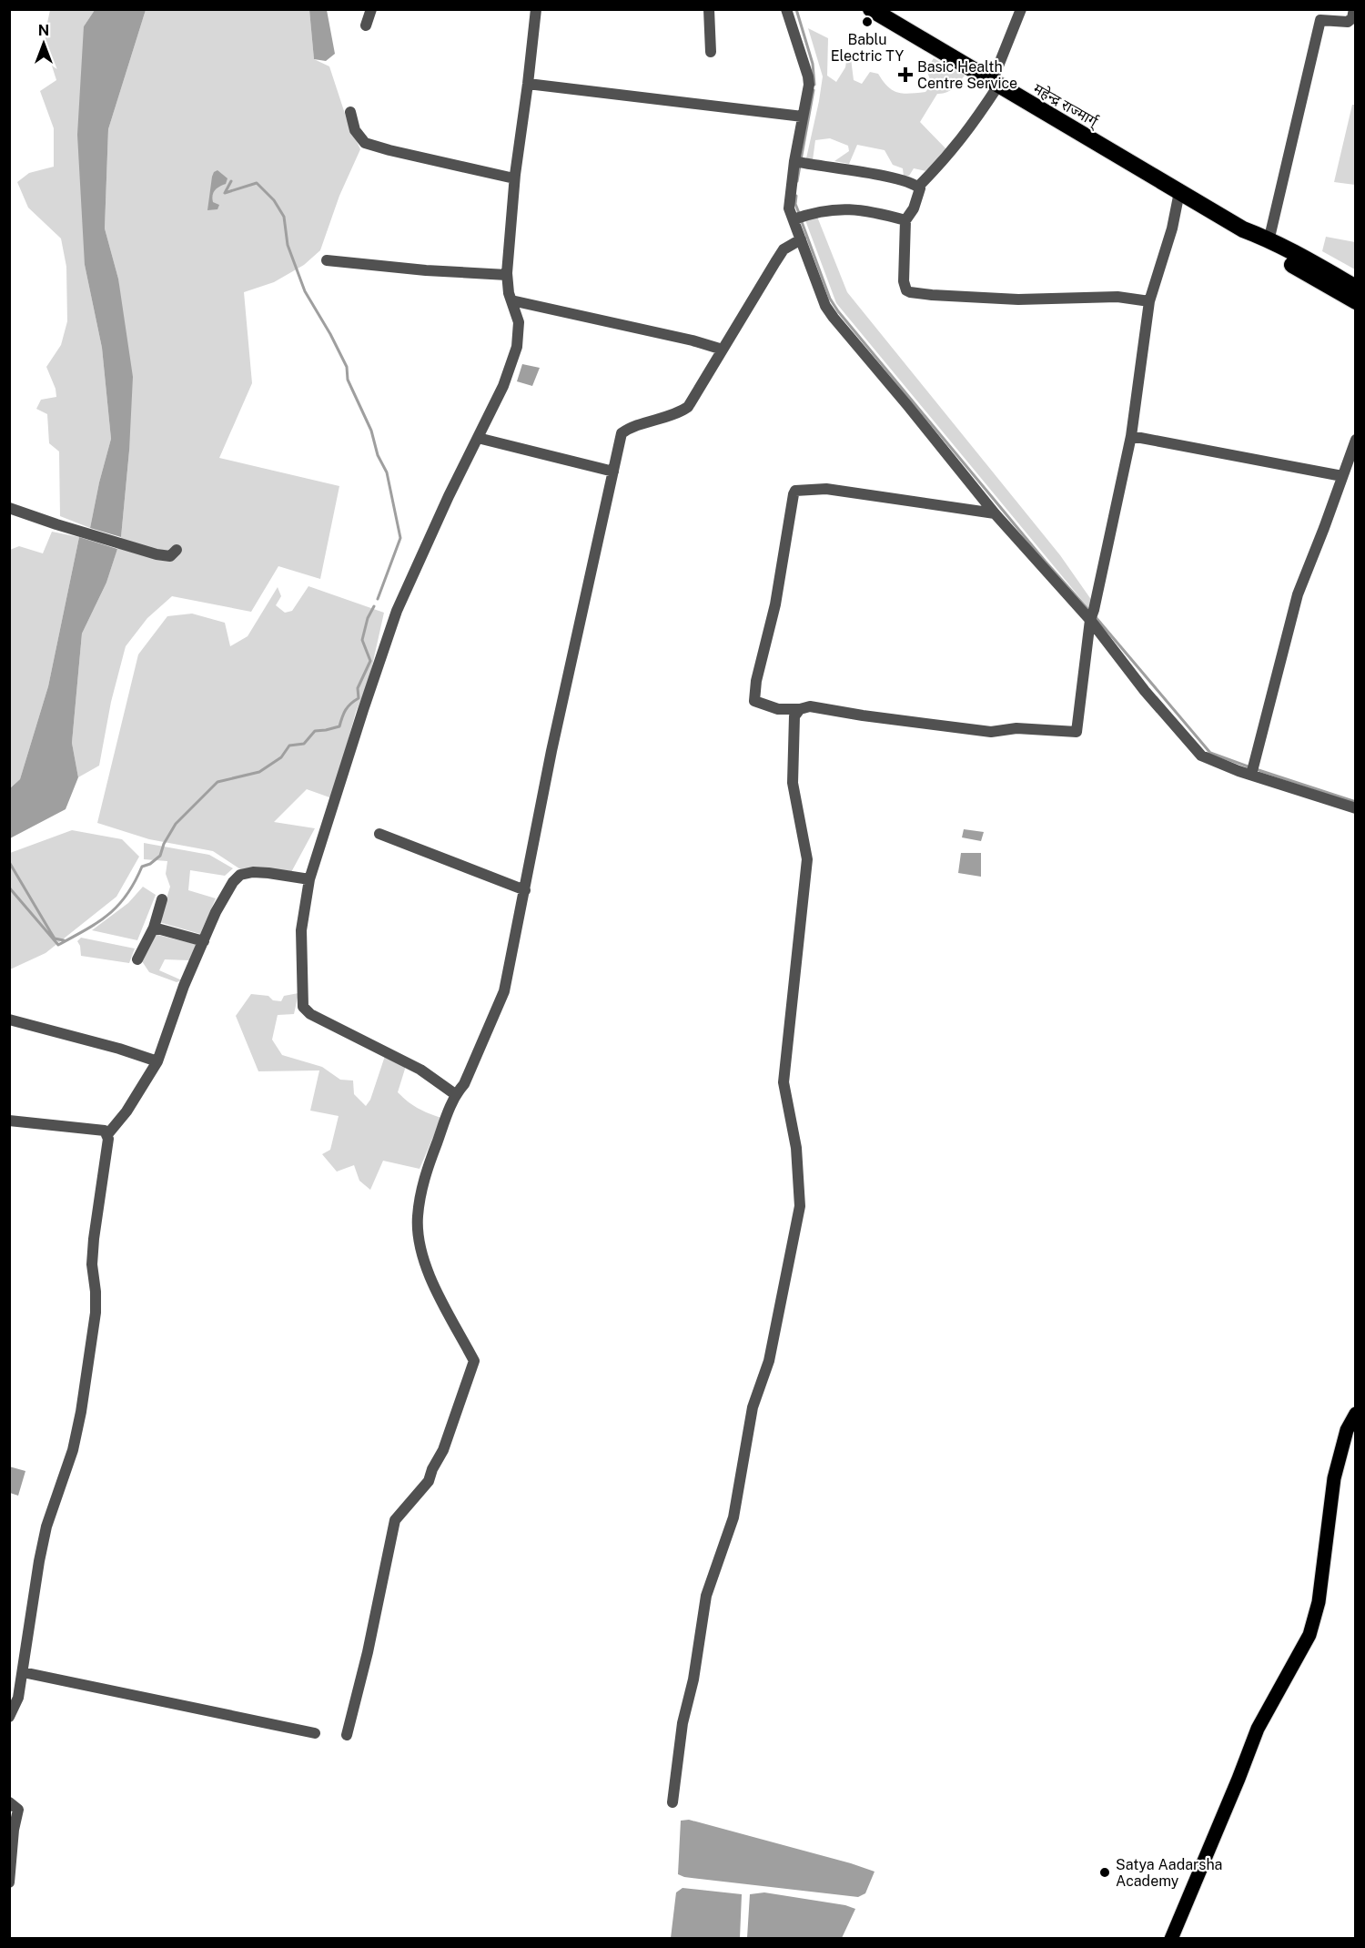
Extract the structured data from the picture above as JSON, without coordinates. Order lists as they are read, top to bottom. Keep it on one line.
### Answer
{"streets":{"highway":["महेन्द्र राज्मार्ग्"]},"places":{"other":["Bablu Electric TY","Satya Aadarsha Academy"],"health":["Basic Health Centre Service"]},"north":"top"}
